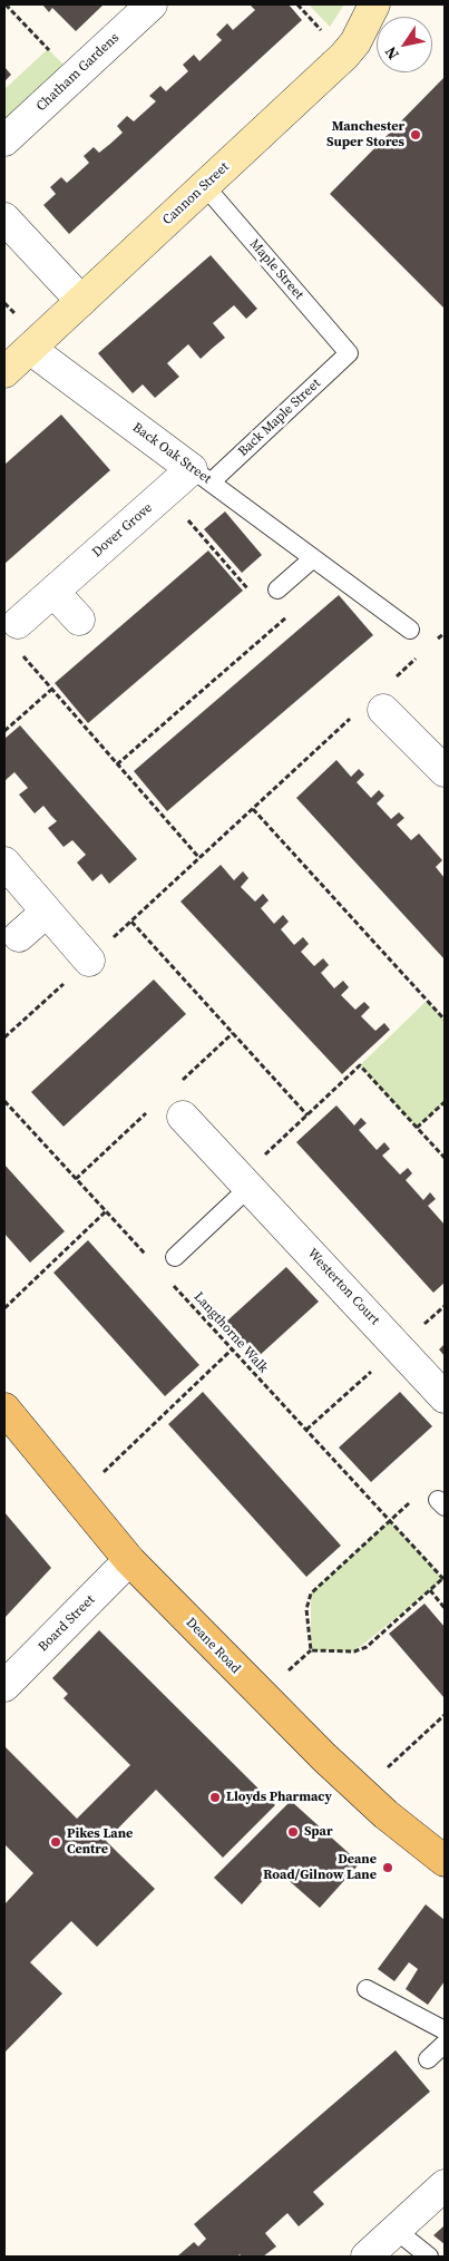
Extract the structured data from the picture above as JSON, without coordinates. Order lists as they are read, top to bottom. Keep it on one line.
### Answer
{"streets":{"main road":["Deane Road"],"street":["Chatham Gardens","Cannon Street","Back Oak Street","Dover Grove","Westerton Court","Board Street"],"lane":["Maple Street","Back Maple Street"],"path":["Langthorne Walk"]},"crossings":[["Cannon Street","Maple Street"],["Cannon Street","Back Oak Street"],["Maple Street","Back Maple Street"],["Back Maple Street","Back Oak Street"],["Back Maple Street","Dover Grove"],["Back Oak Street","Dover Grove"],["Board Street","Deane Road"]],"places":["Manchester Super Stores","Lloyds Pharmacy","Spar","Pikes Lane Centre","Deane Road/Gilnow Lane"],"north":"bottom left"}
